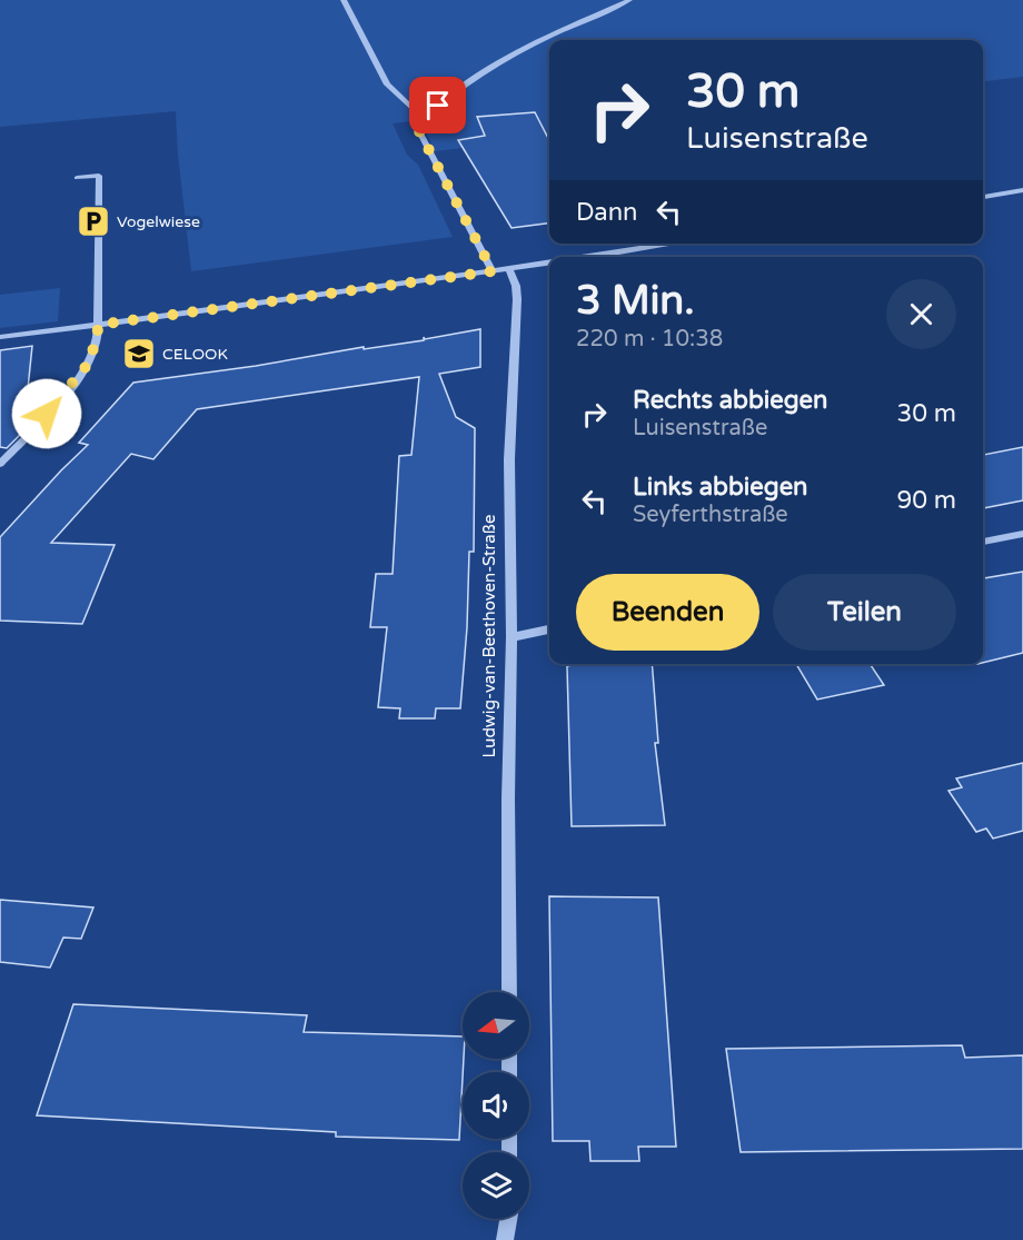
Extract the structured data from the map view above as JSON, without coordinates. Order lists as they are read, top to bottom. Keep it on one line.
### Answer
{"streets":{"street":["Ludwig-van-Beethoven-Straße"]},"places":{"parking":["Vogelwiese"],"school or university":["CELOOK"]},"north":"left","page":{"turn":["30 m","Luisenstraße"],"then":"Dann","heading":["3 Min.","220 m · 10:38"],"list":[{"name":"Rechts abbiegen","note":"Luisenstraße","value":"30 m"},{"name":"Links abbiegen","note":"Seyferthstraße","value":"90 m"}],"buttons":["Beenden","Teilen"]}}
